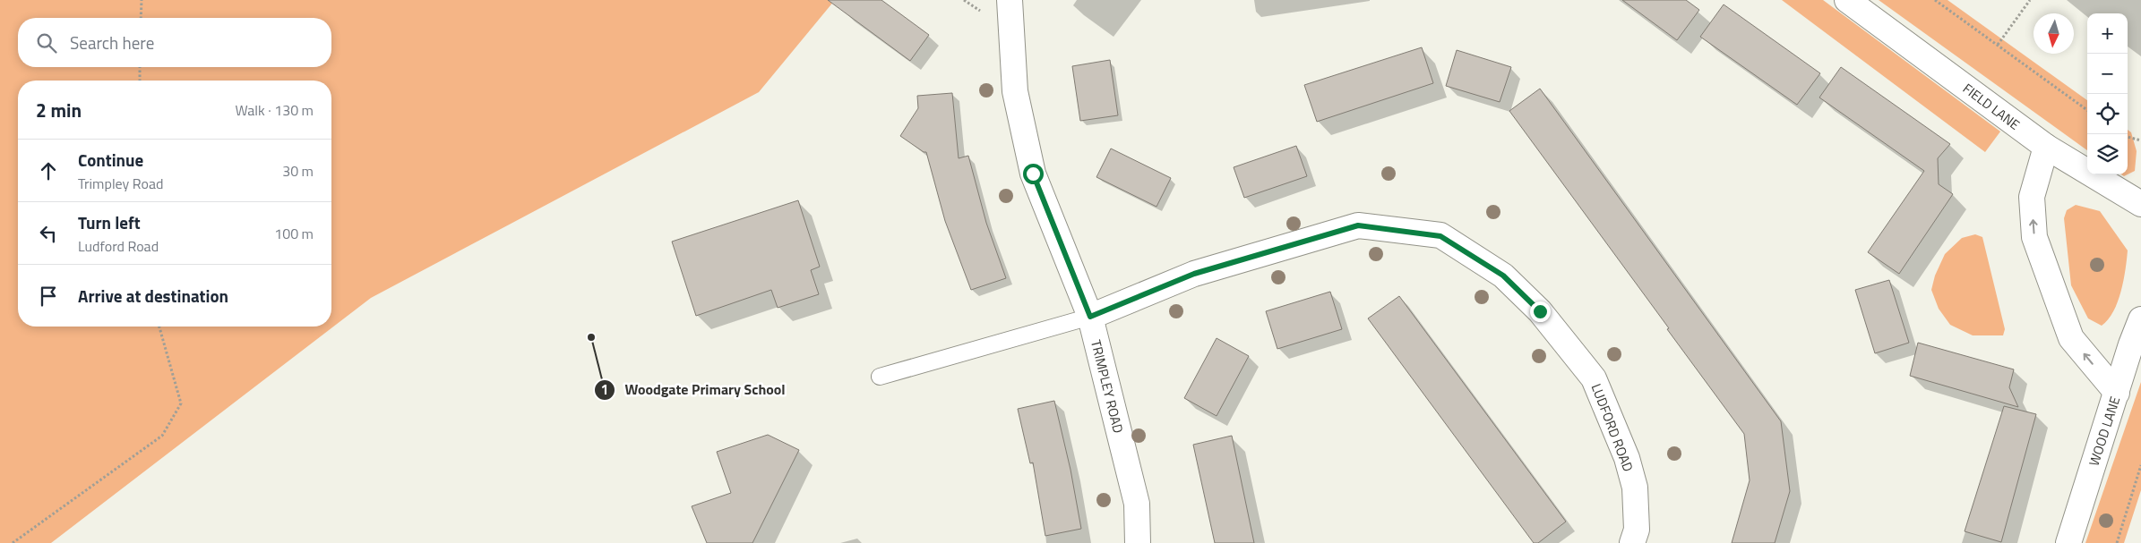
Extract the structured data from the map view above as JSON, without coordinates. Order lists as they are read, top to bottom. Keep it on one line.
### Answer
{"streets":{"street":["FIELD LANE","TRIMPLEY ROAD","LUDFORD ROAD","WOOD LANE"]},"crossings":[["TRIMPLEY ROAD","LUDFORD ROAD"]],"places":["Woodgate Primary School"],"north":"bottom","page":{"map_buttons":["+","−"],"search":"Search here","heading":["2 min","Walk · 130 m"],"list":[["Continue","Trimpley Road","30 m"],["Turn left","Ludford Road","100 m"],"Arrive at destination"]}}
